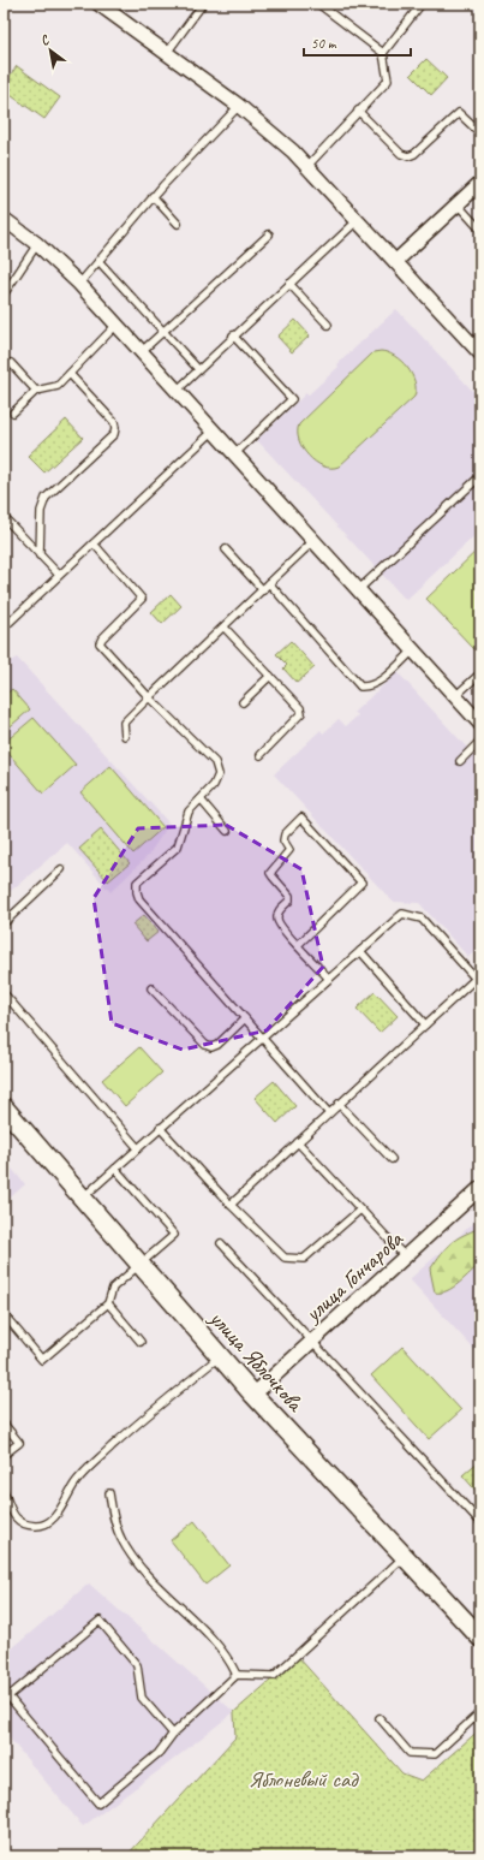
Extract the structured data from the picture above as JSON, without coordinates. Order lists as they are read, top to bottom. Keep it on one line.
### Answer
{"streets":{"street":["улица Гончарова","улица Яблочкова"]},"crossings":[["улица Гончарова","улица Яблочкова"]],"parks":["Яблоневый сад"],"scale_bar":"50 m","north":"top left"}
